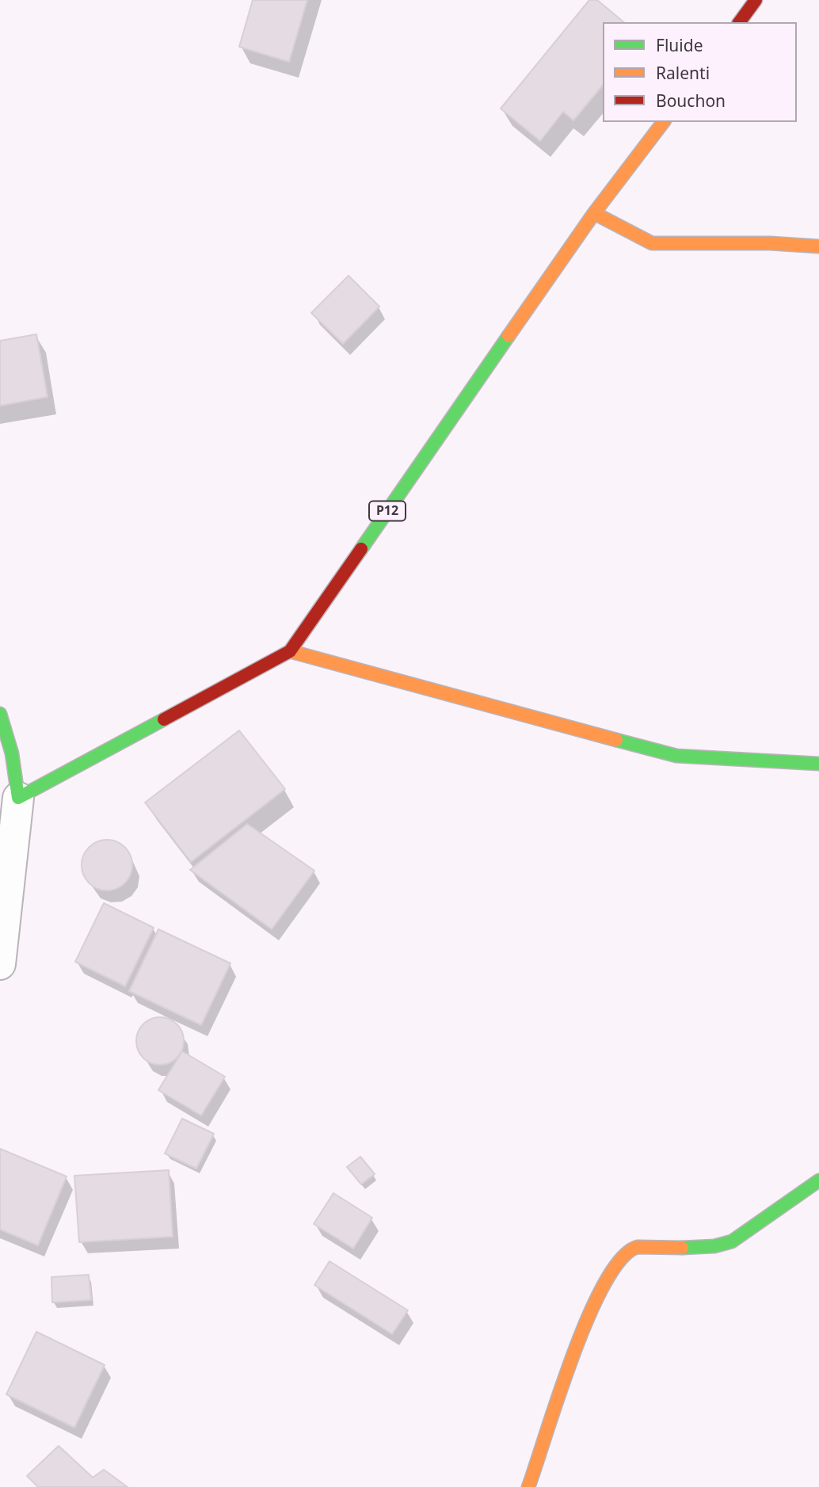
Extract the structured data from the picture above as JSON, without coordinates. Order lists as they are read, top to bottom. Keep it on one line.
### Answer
{"streets":{"street":["P12"]},"legend":["Fluide","Ralenti","Bouchon"]}
